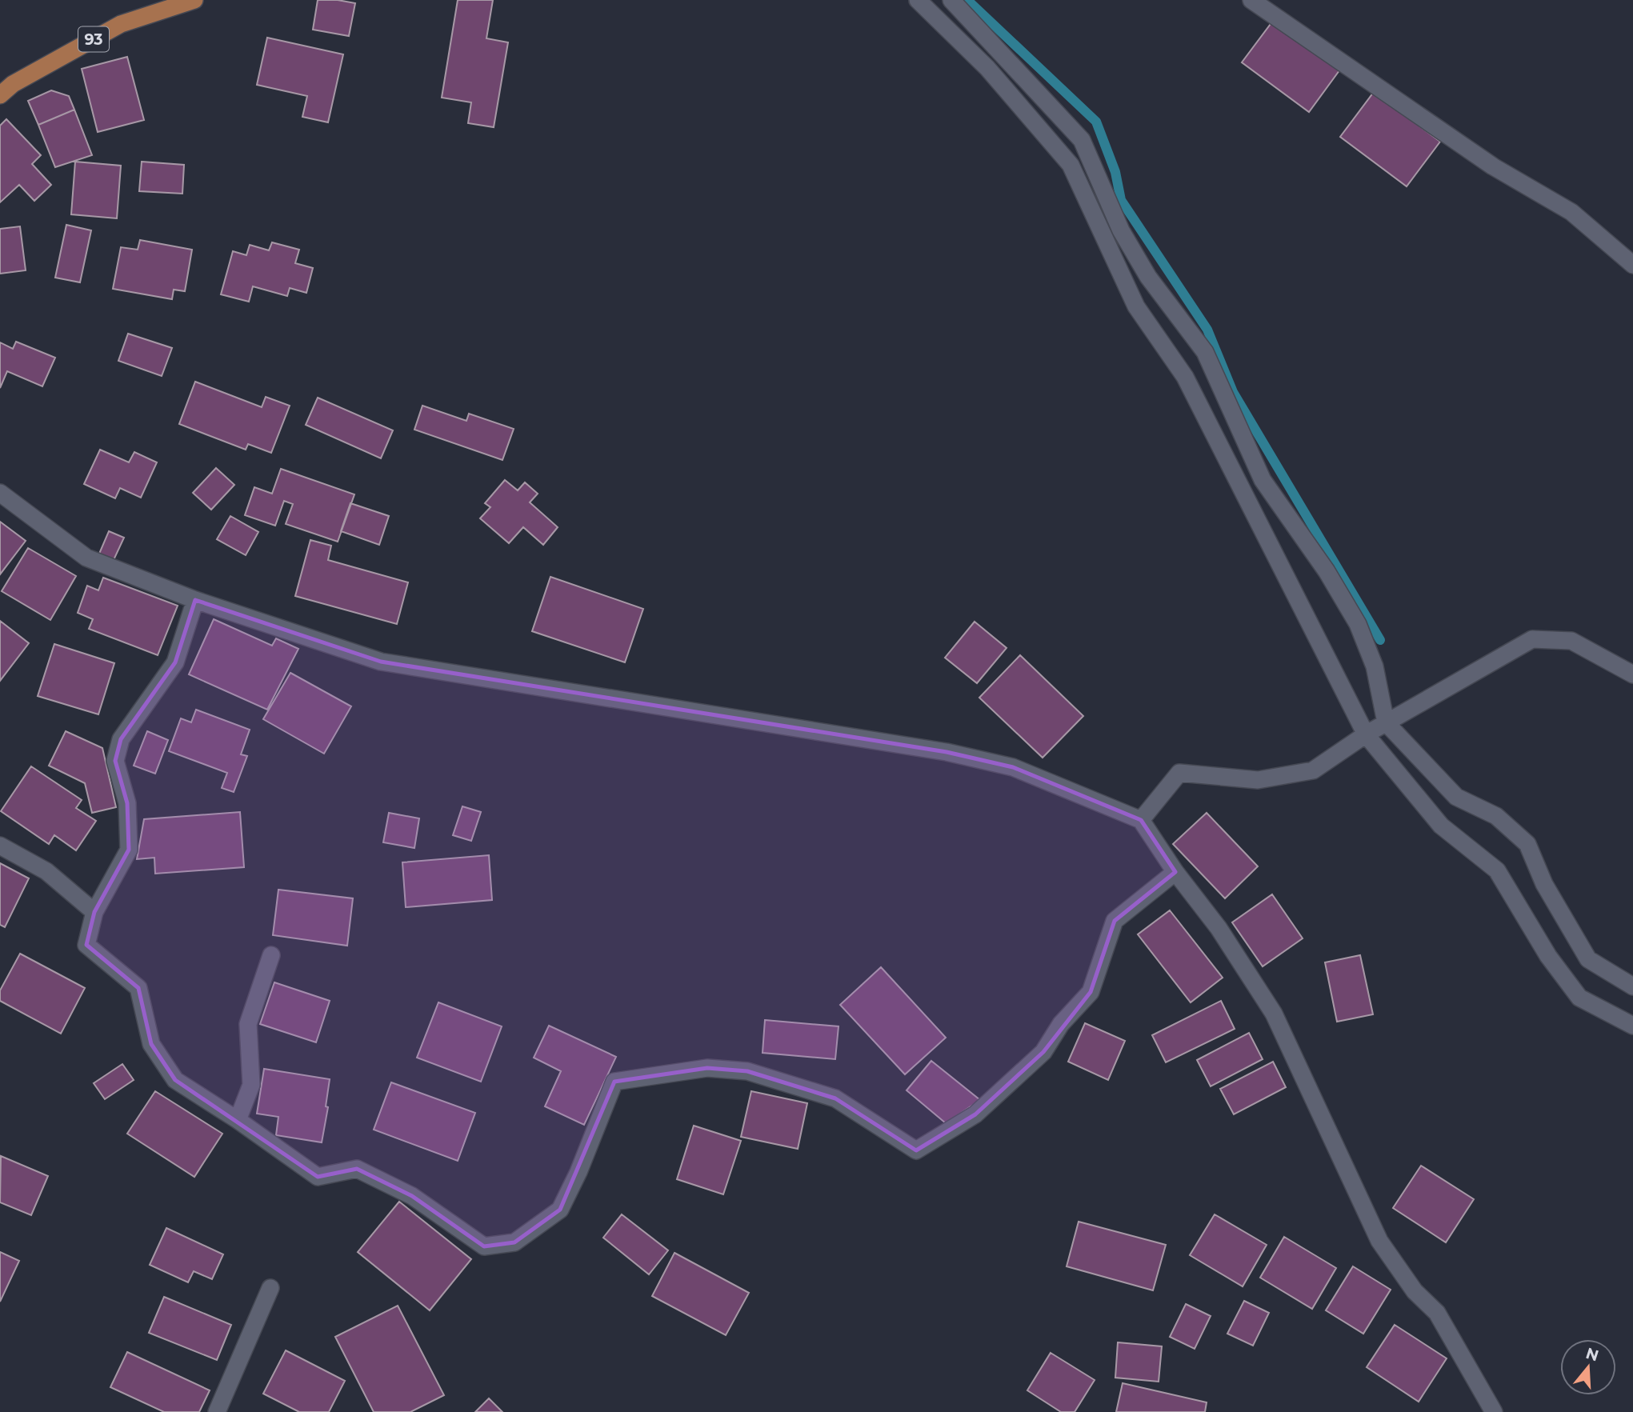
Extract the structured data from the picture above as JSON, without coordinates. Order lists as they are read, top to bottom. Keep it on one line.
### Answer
{"streets":{"main road":["93"]},"north":"top"}
